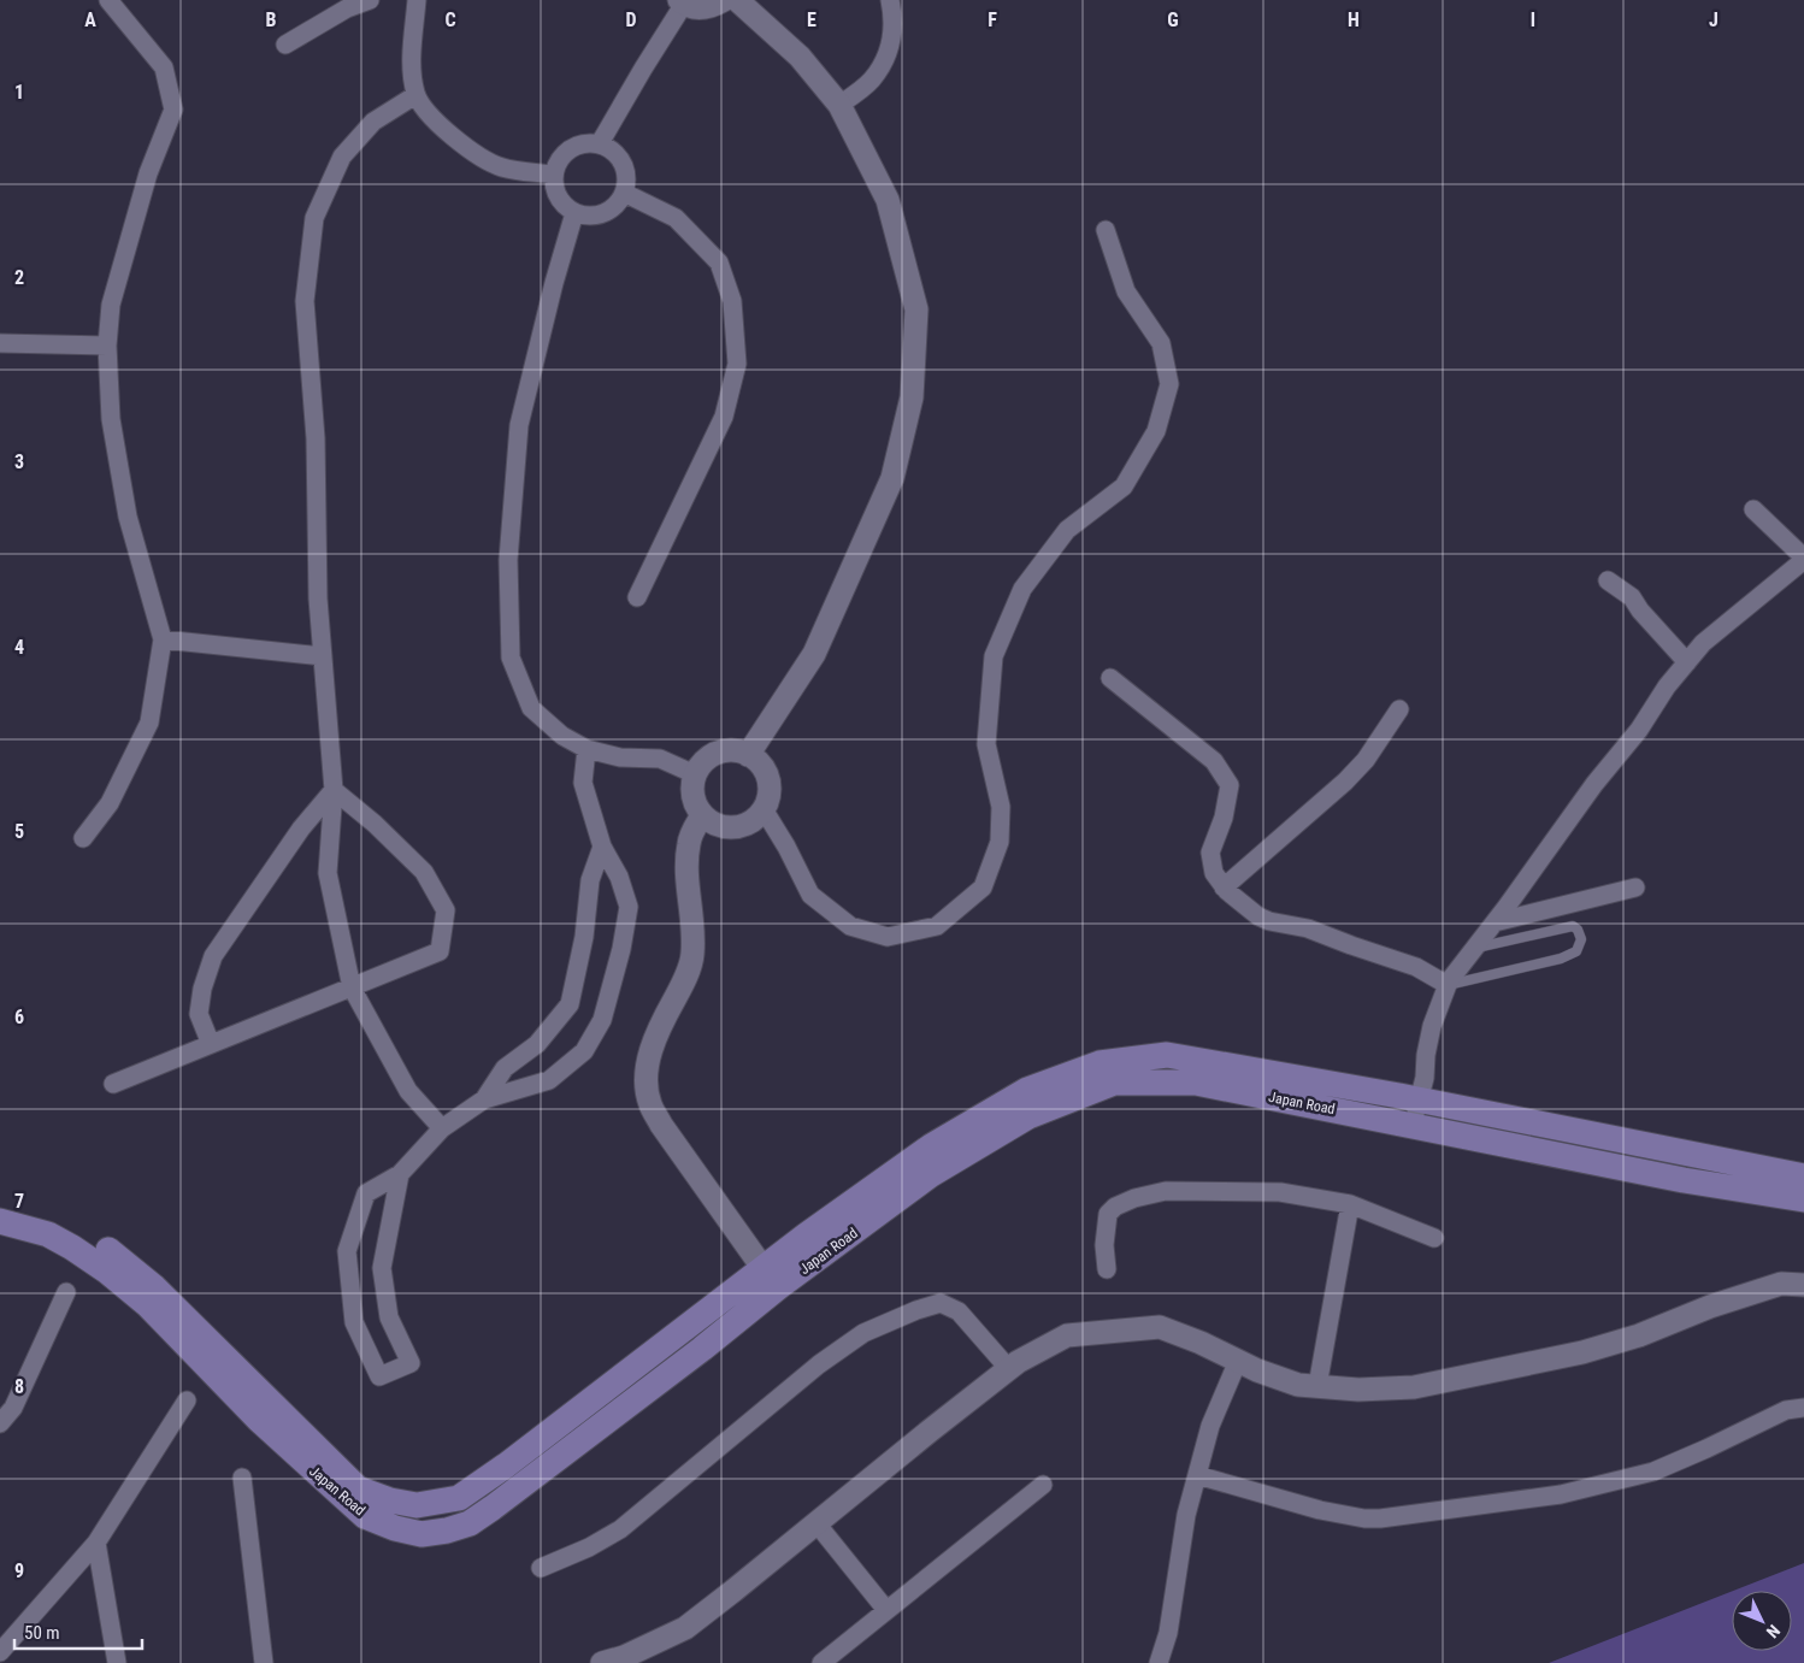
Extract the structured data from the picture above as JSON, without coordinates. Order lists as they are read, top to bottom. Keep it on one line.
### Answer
{"streets":{"main road":["Japan Road"]},"scale_bar":"50 m","north":"bottom right","grid":{"columns":["A","B","C","D","E","F","G","H","I","J"],"rows":["1","2","3","4","5","6","7","8","9"]}}
